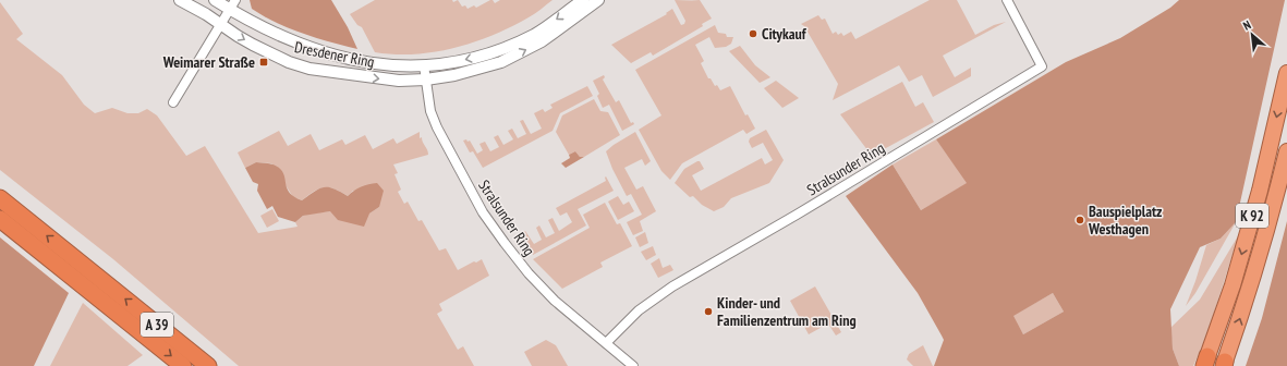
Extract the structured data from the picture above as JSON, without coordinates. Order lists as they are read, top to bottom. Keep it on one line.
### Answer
{"streets":{"highway":["K 92","A 39"],"street":["Dresdener Ring","Stralsunder Ring"]},"crossings":[["Dresdener Ring","Stralsunder Ring"]],"places":{"other":["Citykauf","Bauspielplatz Westhagen","Kinder- und Familienzentrum am Ring"],"transit":["Weimarer Straße"]},"north":"top left"}
